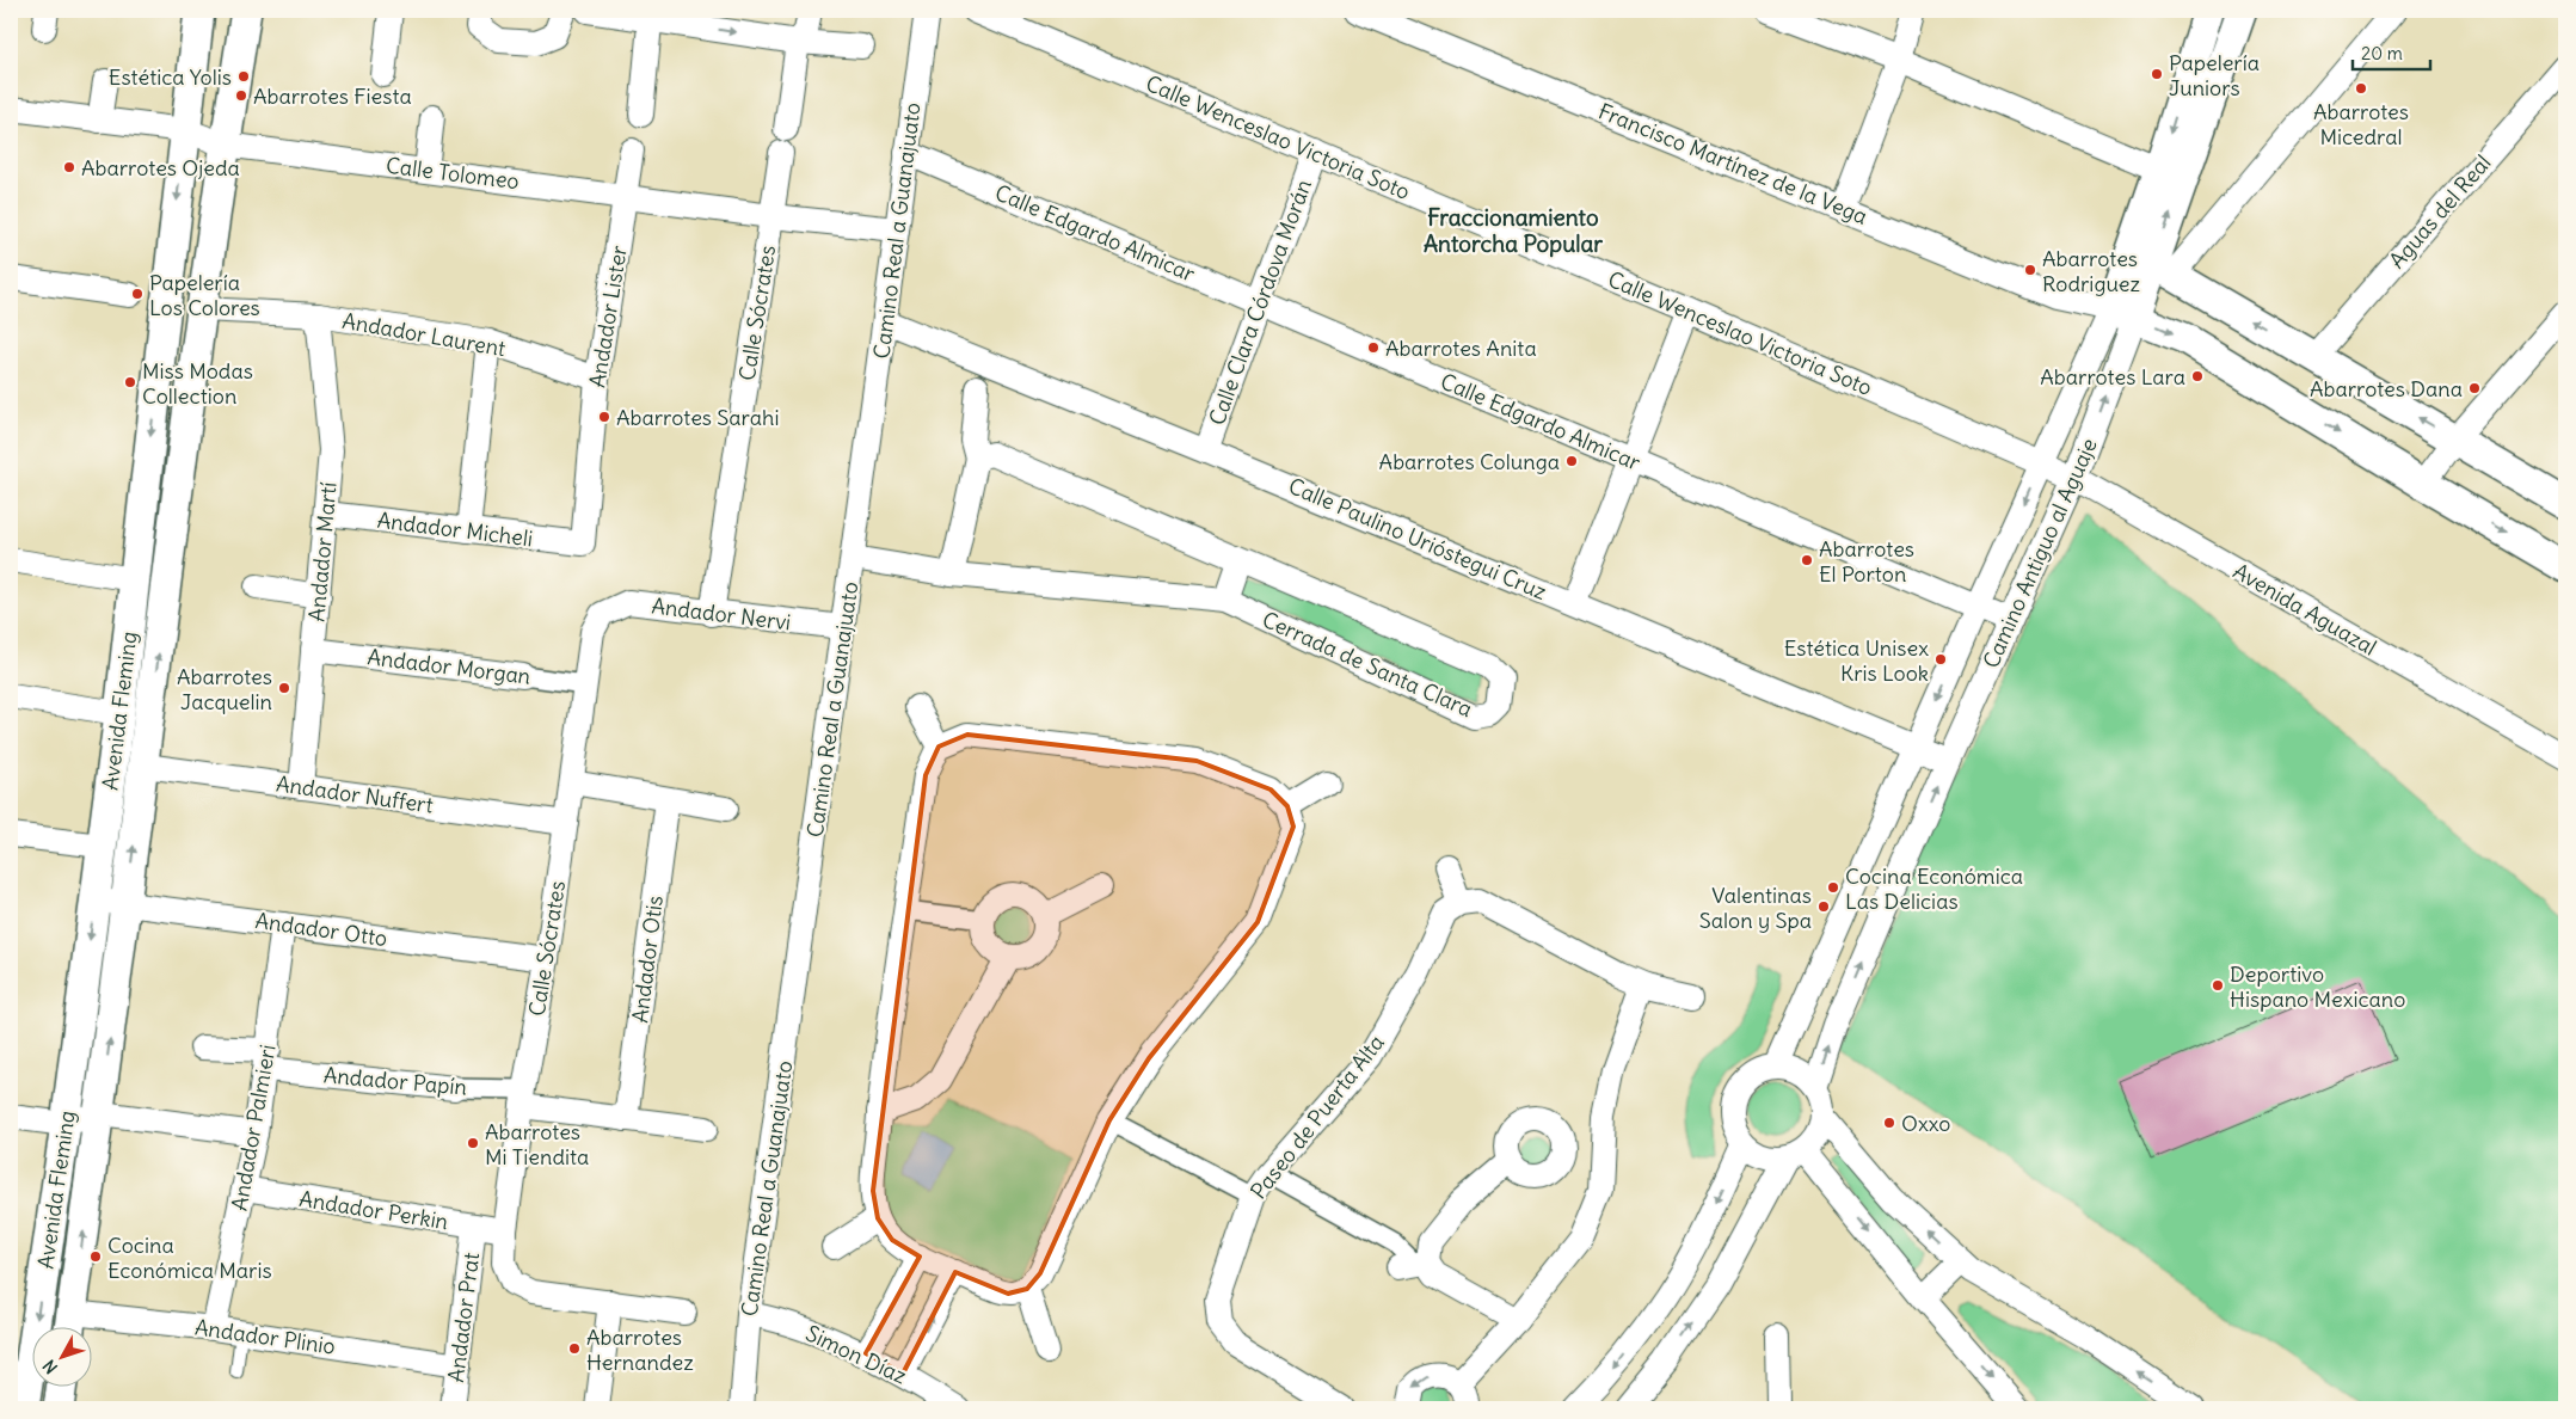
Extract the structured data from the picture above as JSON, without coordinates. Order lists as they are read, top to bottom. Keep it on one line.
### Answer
{"streets":{"street":["Calle Wenceslao Victoria Soto","Francisco Martínez de la Vega","Calle Tolomeo","Aguas del Real","Camino Real a Guanajuato","Calle Edgardo Almicar","Calle Clara Córdova Morán","Calle Sócrates","Andador Lister","Andador Laurent","Andador Micheli","Calle Paulino Urióstegui Cruz","Andador Martí","Camino Antiguo al Aguaje","Avenida Aguazal","Andador Nervi","Cerrada de Santa Clara","Andador Morgan","Avenida Fleming","Andador Nuffert","Andador Otto","Andador Otis","Andador Papín","Paseo de Puerta Alta","Andador Palmieri","Andador Perkin","Andador Prat","Andador Plinio","Simon Díaz"]},"crossings":[["Calle Wenceslao Victoria Soto","Calle Clara Córdova Morán"],["Calle Wenceslao Victoria Soto","Camino Antiguo al Aguaje"],["Calle Wenceslao Victoria Soto","Avenida Aguazal"],["Francisco Martínez de la Vega","Camino Antiguo al Aguaje"],["Calle Tolomeo","Camino Real a Guanajuato"],["Calle Tolomeo","Calle Sócrates"],["Calle Tolomeo","Andador Lister"],["Calle Tolomeo","Avenida Fleming"],["Camino Real a Guanajuato","Calle Edgardo Almicar"],["Camino Real a Guanajuato","Calle Paulino Urióstegui Cruz"],["Camino Real a Guanajuato","Andador Nervi"],["Camino Real a Guanajuato","Cerrada de Santa Clara"],["Camino Real a Guanajuato","Simon Díaz"],["Calle Edgardo Almicar","Calle Clara Córdova Morán"],["Calle Edgardo Almicar","Camino Antiguo al Aguaje"],["Calle Clara Córdova Morán","Calle Paulino Urióstegui Cruz"],["Calle Sócrates","Andador Nervi"],["Calle Sócrates","Andador Morgan"],["Calle Sócrates","Andador Nuffert"],["Calle Sócrates","Andador Otto"],["Calle Sócrates","Andador Papín"],["Calle Sócrates","Andador Perkin"],["Andador Lister","Andador Laurent"],["Andador Lister","Andador Micheli"],["Andador Laurent","Andador Martí"],["Andador Laurent","Avenida Fleming"],["Andador Micheli","Andador Martí"],["Calle Paulino Urióstegui Cruz","Camino Antiguo al Aguaje"],["Andador Martí","Andador Morgan"],["Andador Martí","Andador Nuffert"],["Camino Antiguo al Aguaje","Avenida Aguazal"],["Avenida Fleming","Andador Nuffert"],["Avenida Fleming","Andador Otto"],["Andador Otto","Andador Palmieri"],["Andador Papín","Andador Palmieri"],["Andador Palmieri","Andador Perkin"],["Andador Palmieri","Andador Plinio"],["Andador Perkin","Andador Prat"],["Andador Prat","Andador Plinio"]],"districts":["Fraccionamiento Antorcha Popular"],"places":["Papelería Juniors","Estética Yolis","Abarrotes Micedral","Abarrotes Fiesta","Abarrotes Ojeda","Abarrotes Rodriguez","Papelería Los Colores","Abarrotes Anita","Abarrotes Lara","Miss Modas Collection","Abarrotes Dana","Abarrotes Sarahi","Abarrotes Colunga","Abarrotes El Porton","Estética Unisex Kris Look","Abarrotes Jacquelin","Cocina Económica Las Delicias","Valentinas Salon y Spa","Deportivo Hispano Mexicano","Oxxo","Abarrotes Mi Tiendita","Cocina Económica Maris","Abarrotes Hernandez"],"scale_bar":"20 m","north":"bottom left"}
